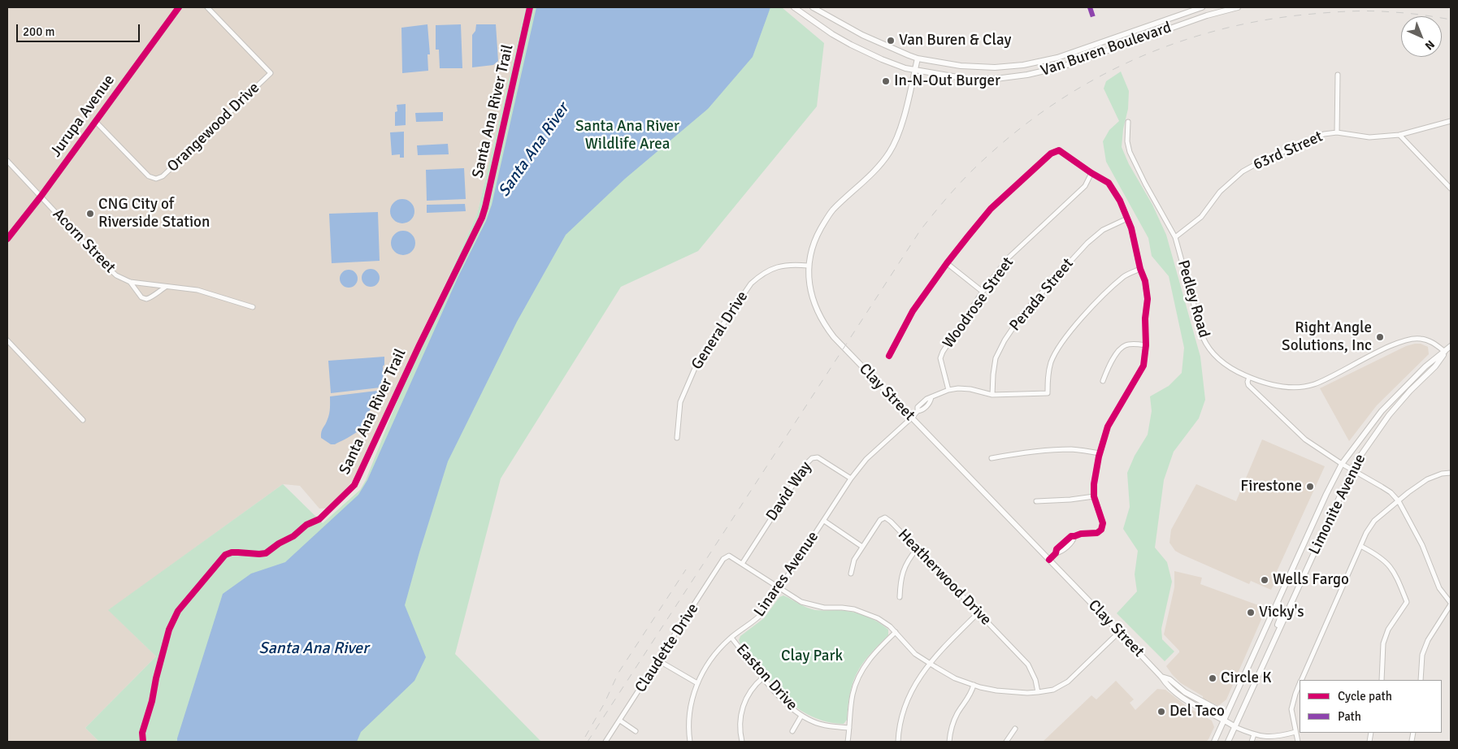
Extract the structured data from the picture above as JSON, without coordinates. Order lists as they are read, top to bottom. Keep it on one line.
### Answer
{"streets":{"main road":["Van Buren Boulevard","Jurupa Avenue","Clay Street","Limonite Avenue"],"street":["Orangewood Drive","63rd Street","Acorn Street","Perada Street","Pedley Road","Woodrose Street","General Drive","David Way","Linares Avenue","Heatherwood Drive","Claudette Drive","Easton Drive"],"cycle path":["Santa Ana River Trail"]},"crossings":[["Van Buren Boulevard","Clay Street"],["Jurupa Avenue","Orangewood Drive"],["Jurupa Avenue","Acorn Street"],["63rd Street","Pedley Road"],["Pedley Road","Limonite Avenue"],["Woodrose Street","Linares Avenue"],["General Drive","Clay Street"],["Clay Street","Limonite Avenue"],["Clay Street","Linares Avenue"],["David Way","Linares Avenue"],["David Way","Claudette Drive"],["Linares Avenue","Easton Drive"]],"water":["Santa Ana River"],"parks":["Santa Ana River Wildlife Area","Clay Park"],"places":["Van Buren & Clay","In-N-Out Burger","CNG City of Riverside Station","Right Angle Solutions, Inc","Firestone","Wells Fargo","Vicky's","Circle K","Del Taco"],"legend":["Cycle path","Path"],"scale_bar":"200 m","north":"bottom right"}
